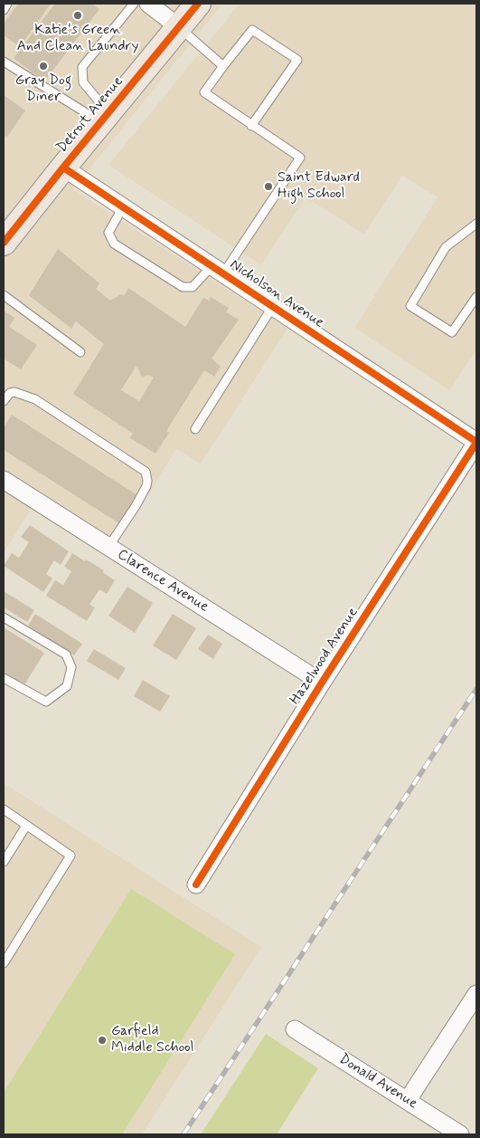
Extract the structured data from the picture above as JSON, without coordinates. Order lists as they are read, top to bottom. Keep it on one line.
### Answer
{"streets":{"main road":["Detroit Avenue"],"street":["Nicholson Avenue","Clarence Avenue","Hazelwood Avenue","Donald Avenue"]},"crossings":[["Detroit Avenue","Nicholson Avenue"],["Nicholson Avenue","Hazelwood Avenue"],["Clarence Avenue","Hazelwood Avenue"]],"places":["Katie's Green And Clean Laundry","Gray Dog Diner","Saint Edward High School","Garfield Middle School"]}
